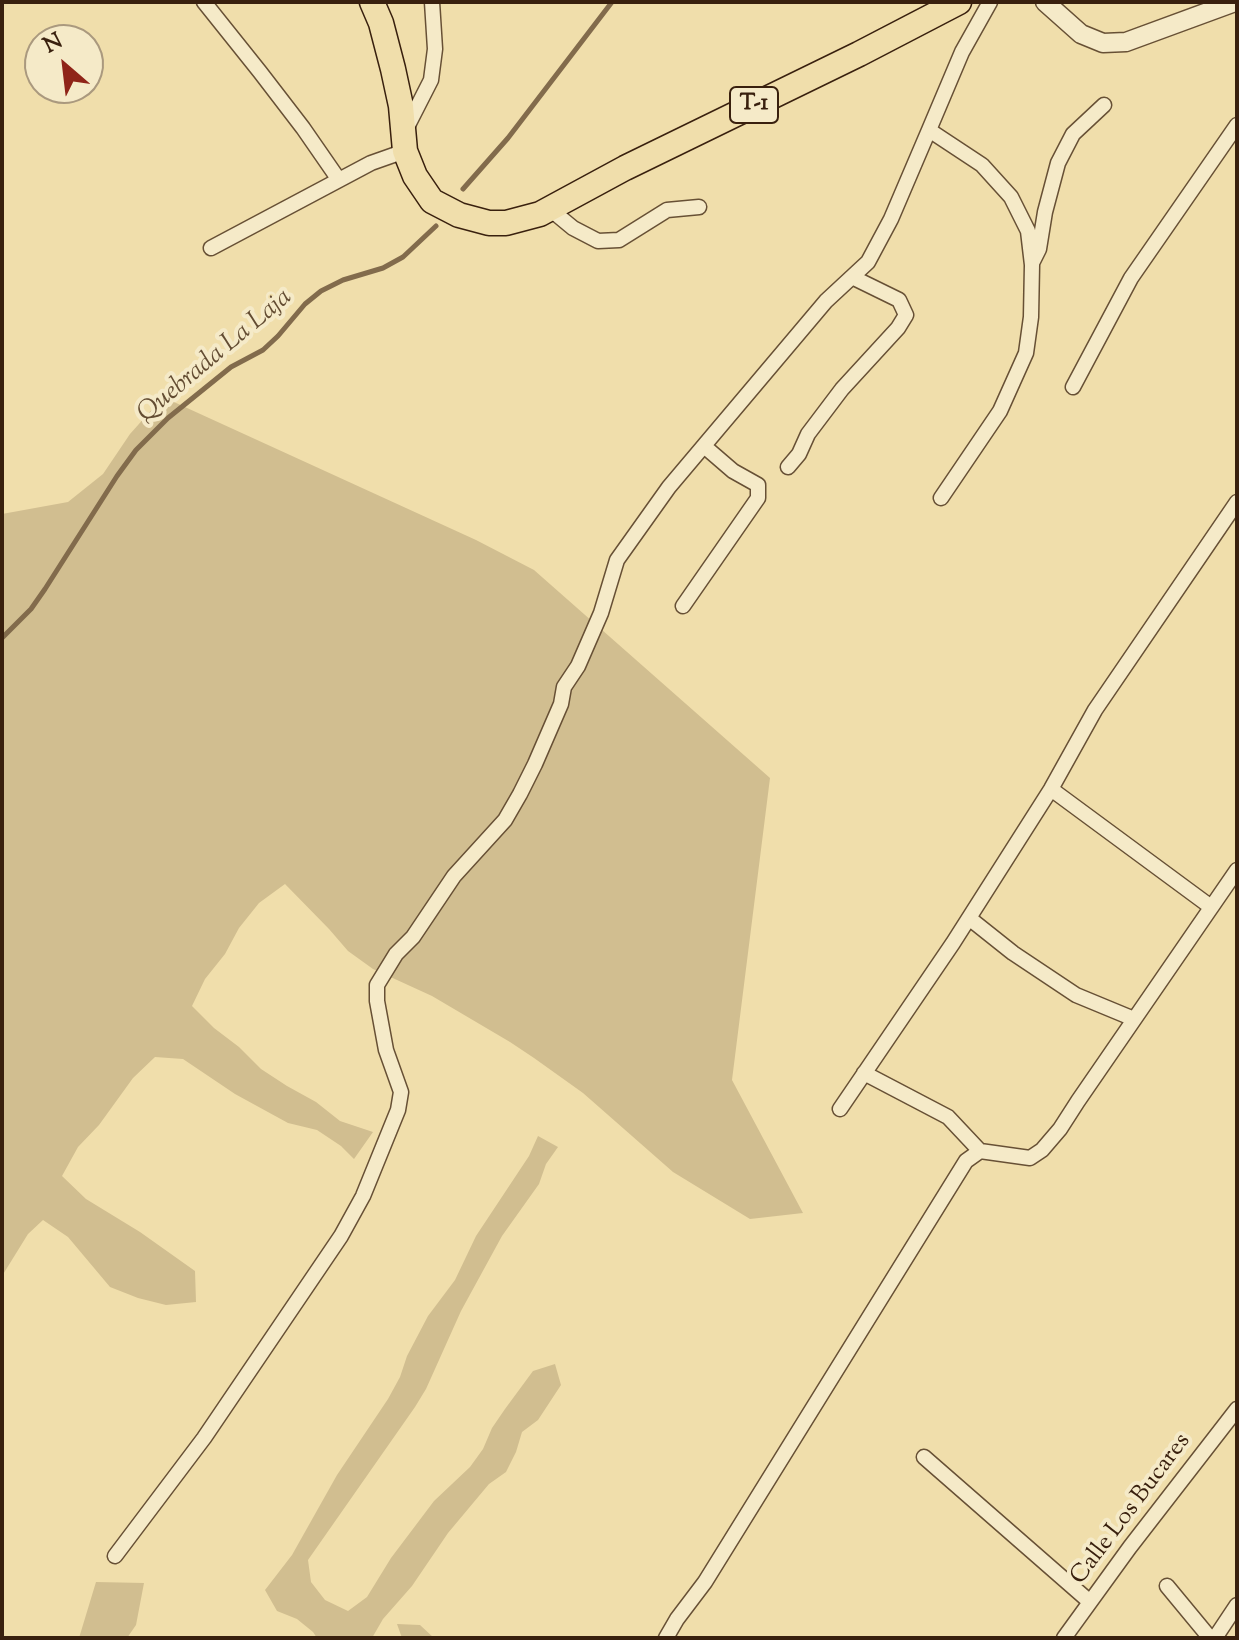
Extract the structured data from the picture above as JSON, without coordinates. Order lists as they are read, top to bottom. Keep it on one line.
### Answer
{"streets":{"highway":["T-1"],"street":["Calle Los Bucares"]},"water":["Quebrada La Laja"],"north":"top left"}
